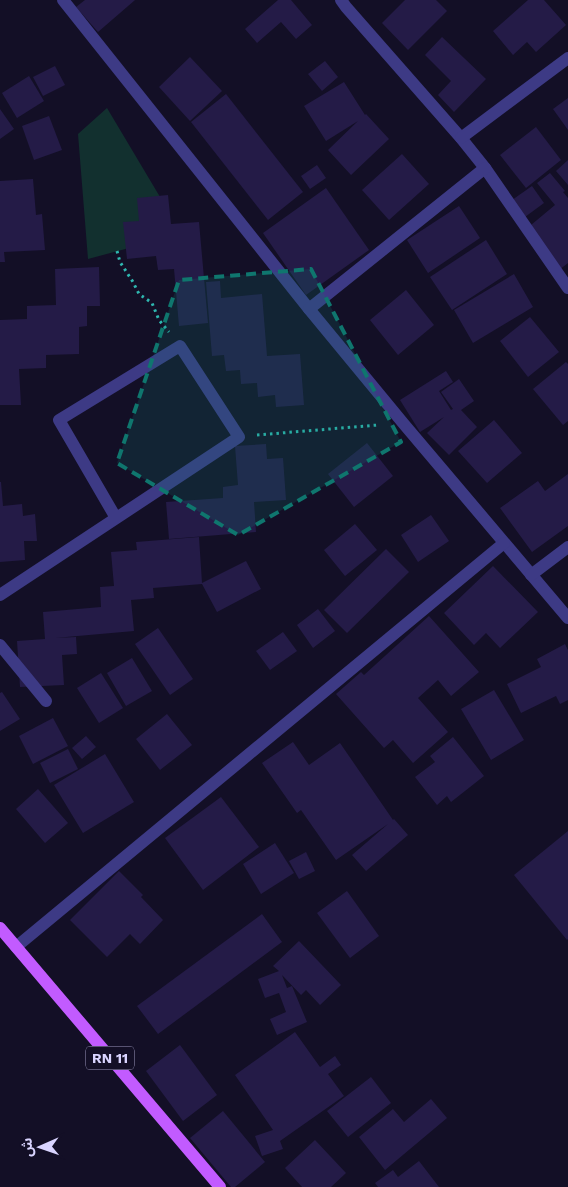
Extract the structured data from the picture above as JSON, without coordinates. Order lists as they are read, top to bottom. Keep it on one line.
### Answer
{"streets":{"main road":["RN 11"]},"north":"left"}
